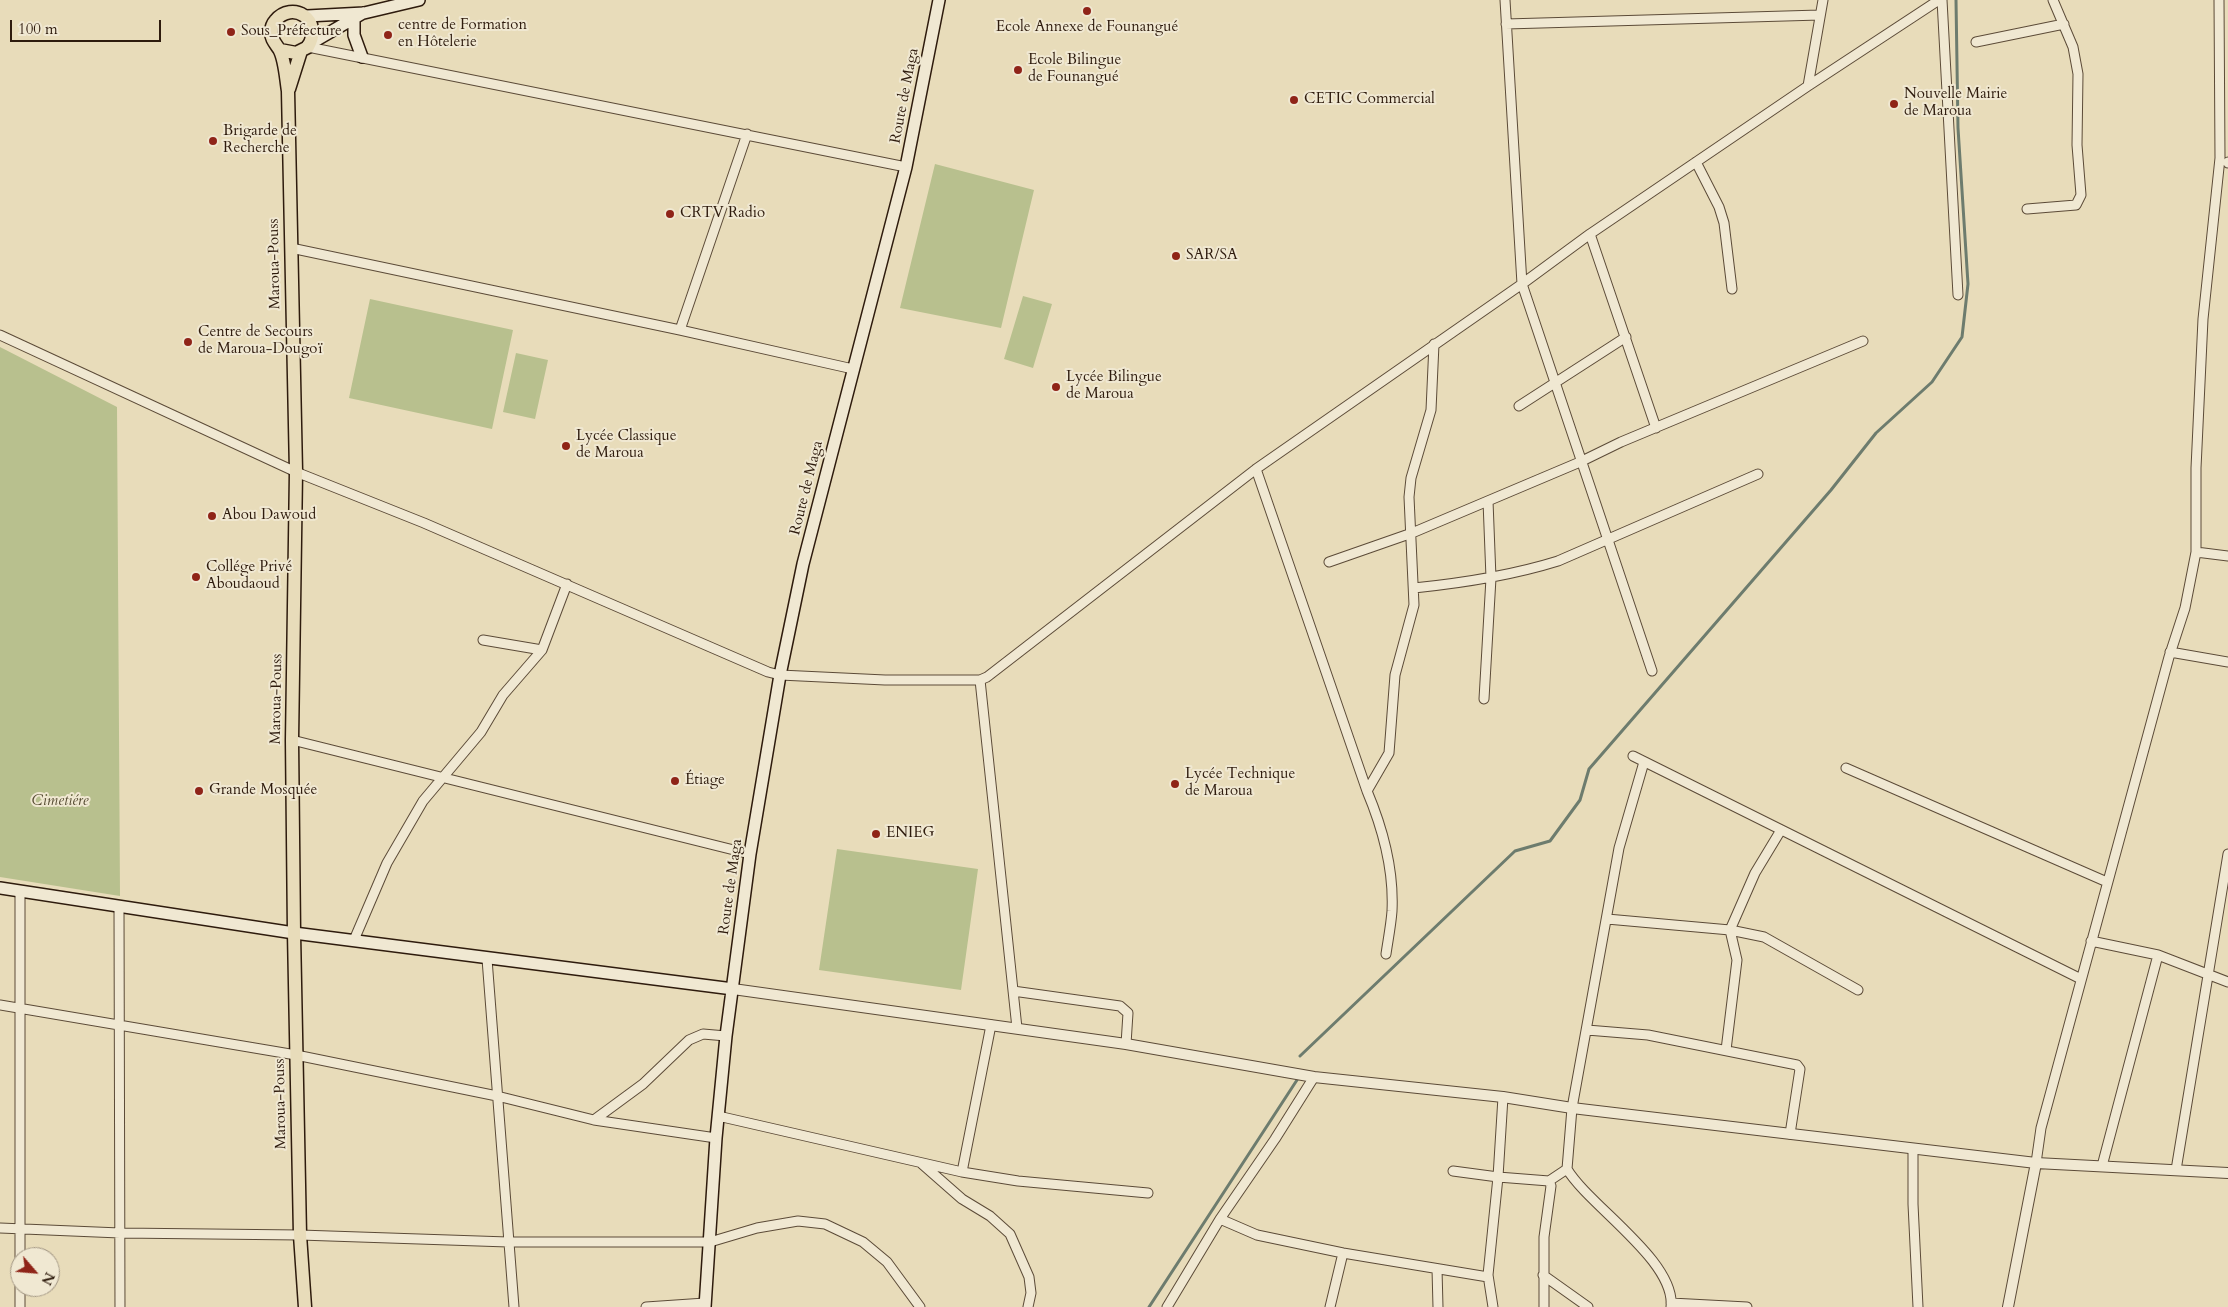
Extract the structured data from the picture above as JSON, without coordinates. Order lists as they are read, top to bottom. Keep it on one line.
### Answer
{"streets":{"main road":["Route de Maga","Maroua-Pouss"]},"parks":["Cimetiére"],"places":["Ecole Annexe de Founangué","Sous_Préfecture","centre de Formation en Hôtelerie","Ecole Bilingue de Founangué","CETIC Commercial","Nouvelle Mairie de Maroua","Brigarde de Recherche","CRTV Radio","SAR/SA","Centre de Secours de Maroua-Dougoï","Lycée Bilingue de Maroua","Lycée Classique de Maroua","Abou Dawoud","Collége Privé Aboudaoud","Étiage","Lycée Technique de Maroua","Grande Mosquée","ENIEG"],"scale_bar":"100 m","north":"bottom right"}
